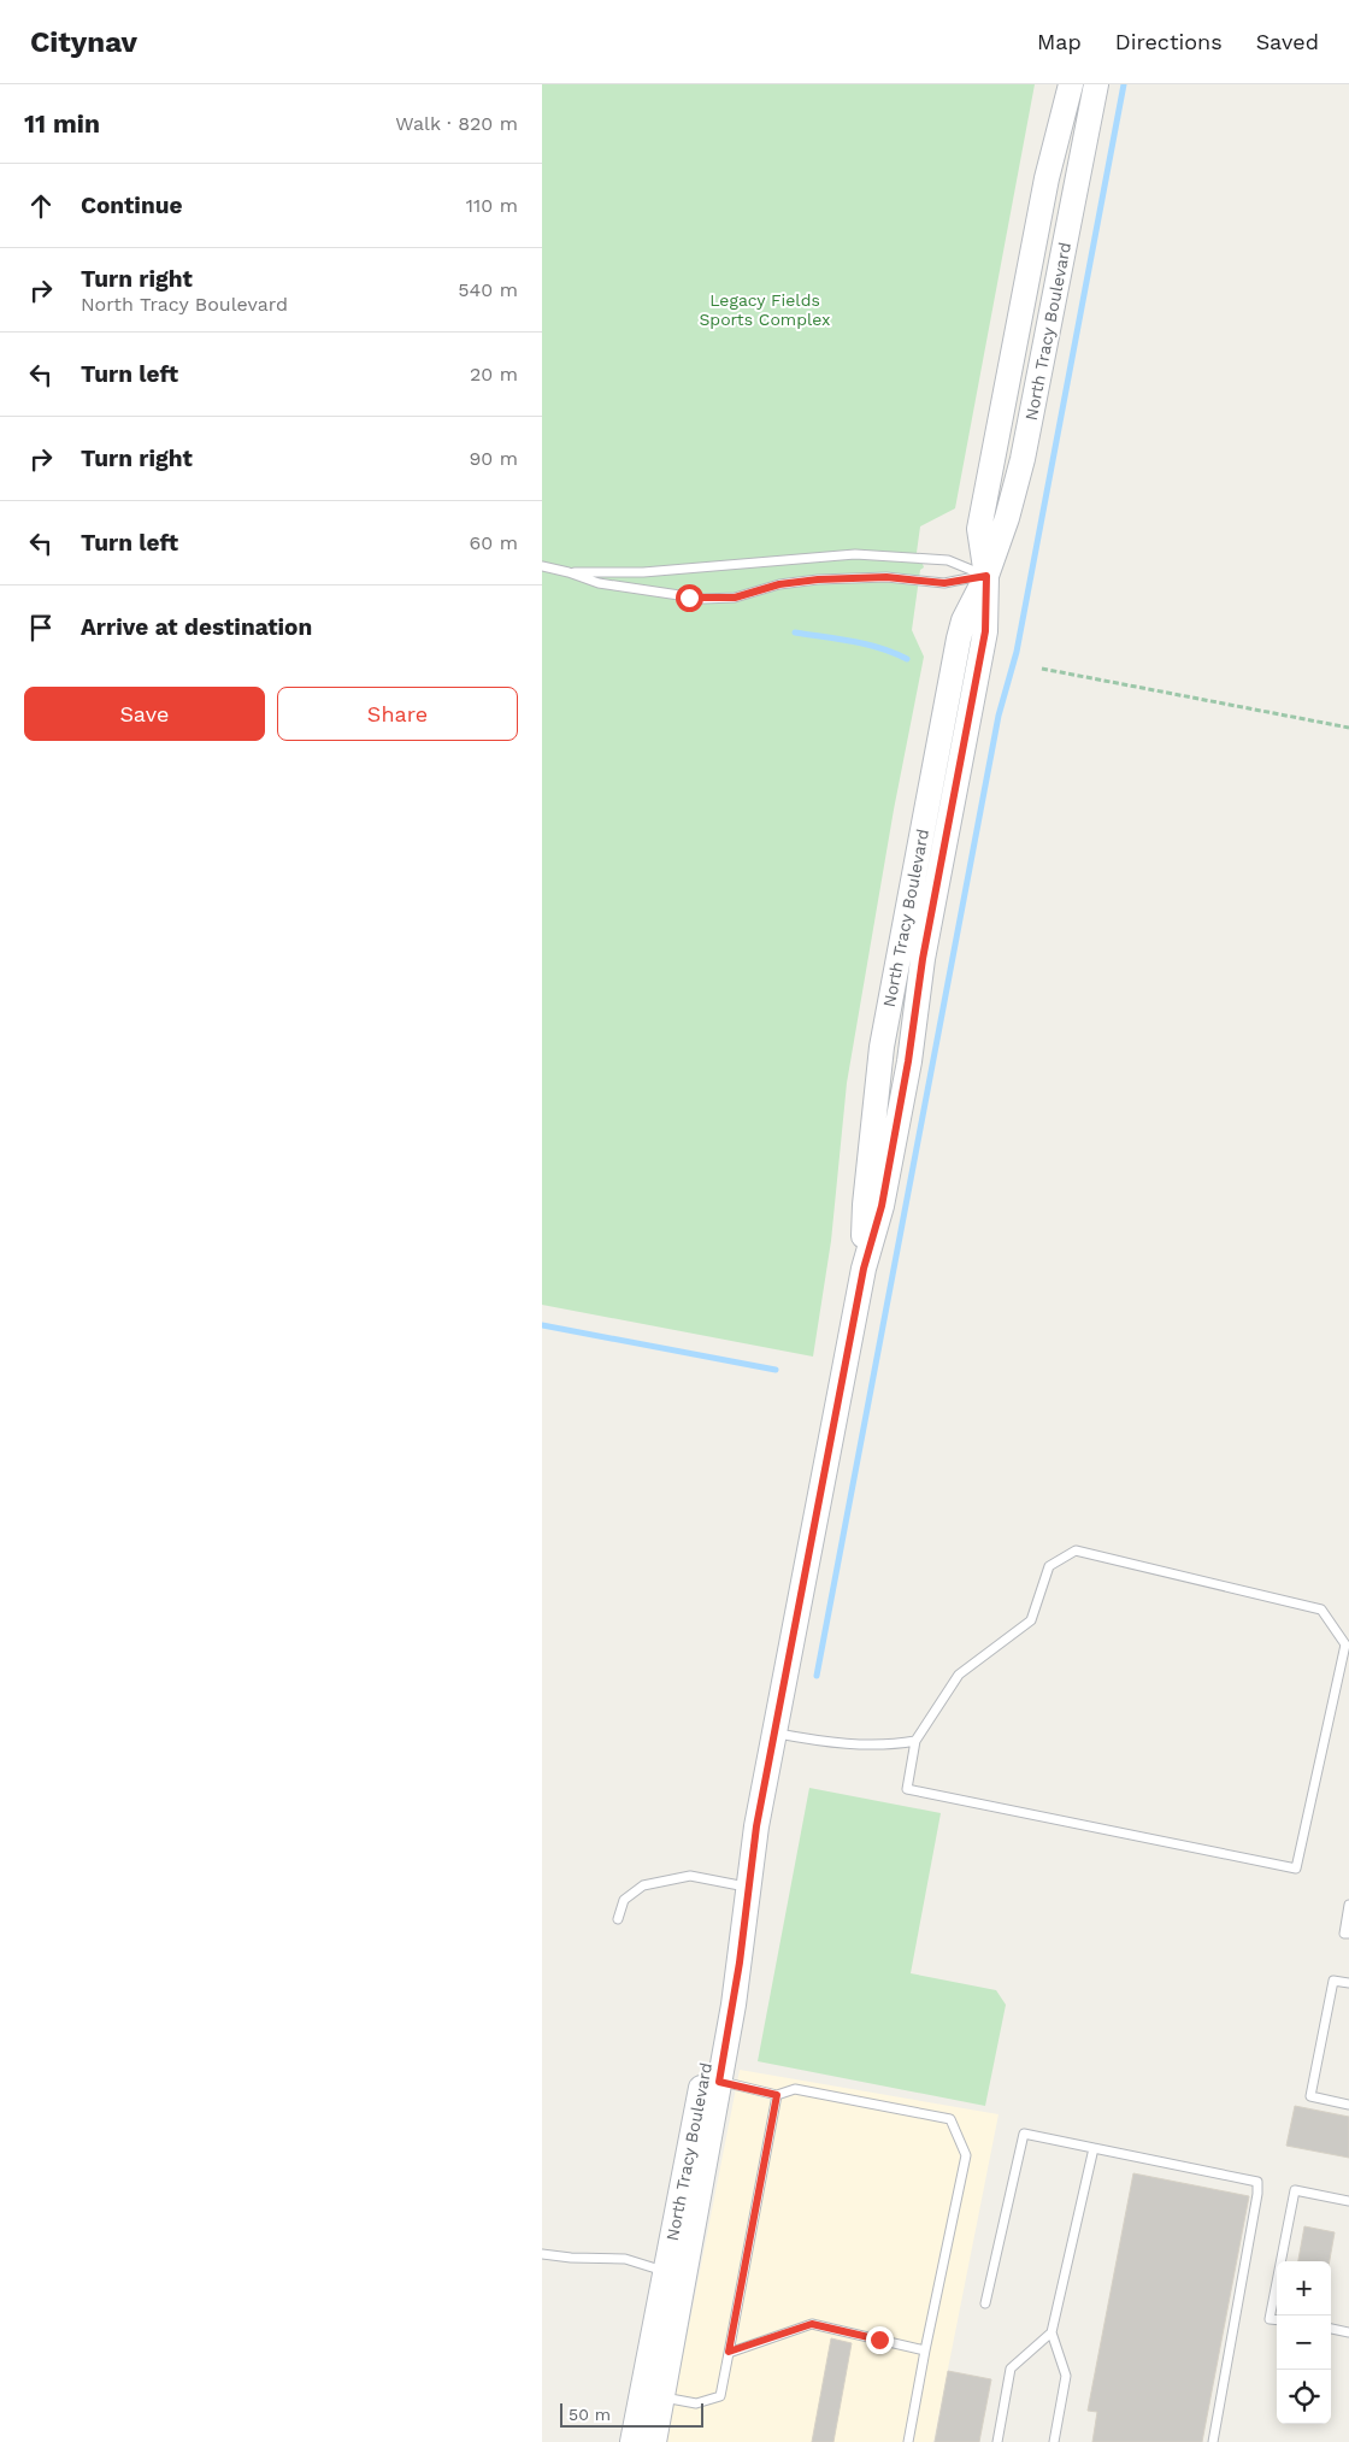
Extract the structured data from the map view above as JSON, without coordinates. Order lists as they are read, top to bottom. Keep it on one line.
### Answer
{"streets":{"main road":["North Tracy Boulevard"]},"parks":["Legacy Fields Sports Complex"],"scale_bar":"50 m","page":{"header":"Citynav","nav":["Map","Directions","Saved"],"heading":["11 min","Walk · 820 m"],"list":[["Continue","110 m"],["Turn right","North Tracy Boulevard","540 m"],["Turn left","20 m"],["Turn right","90 m"],["Turn left","60 m"],"Arrive at destination"],"buttons":["Save","Share"],"map_buttons":["+","−"],"scale":"50 m"}}
